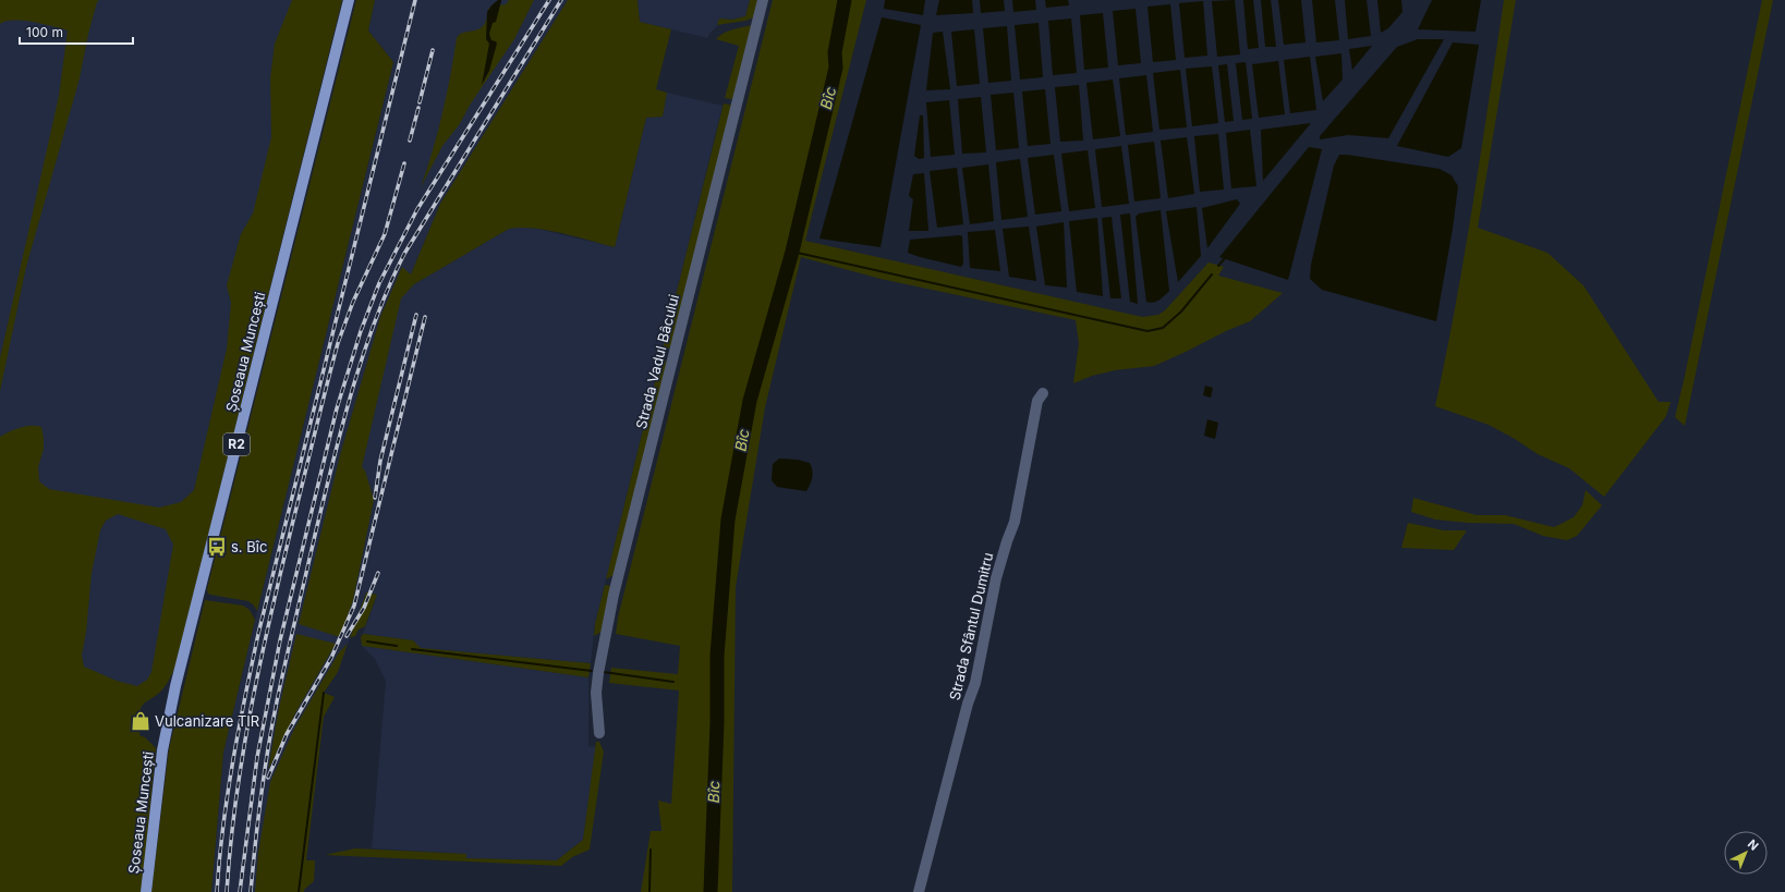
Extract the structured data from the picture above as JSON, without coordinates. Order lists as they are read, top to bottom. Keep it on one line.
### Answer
{"streets":{"main road":["Șoseaua Muncești","R2"],"street":["Strada Vadul Bâcului","Strada Sfântul Dumitru"]},"water":["Bîc"],"places":{"bus stop":["s. Bîc"],"shop":["Vulcanizare TIR"]},"scale_bar":"100 m","north":"top right"}
